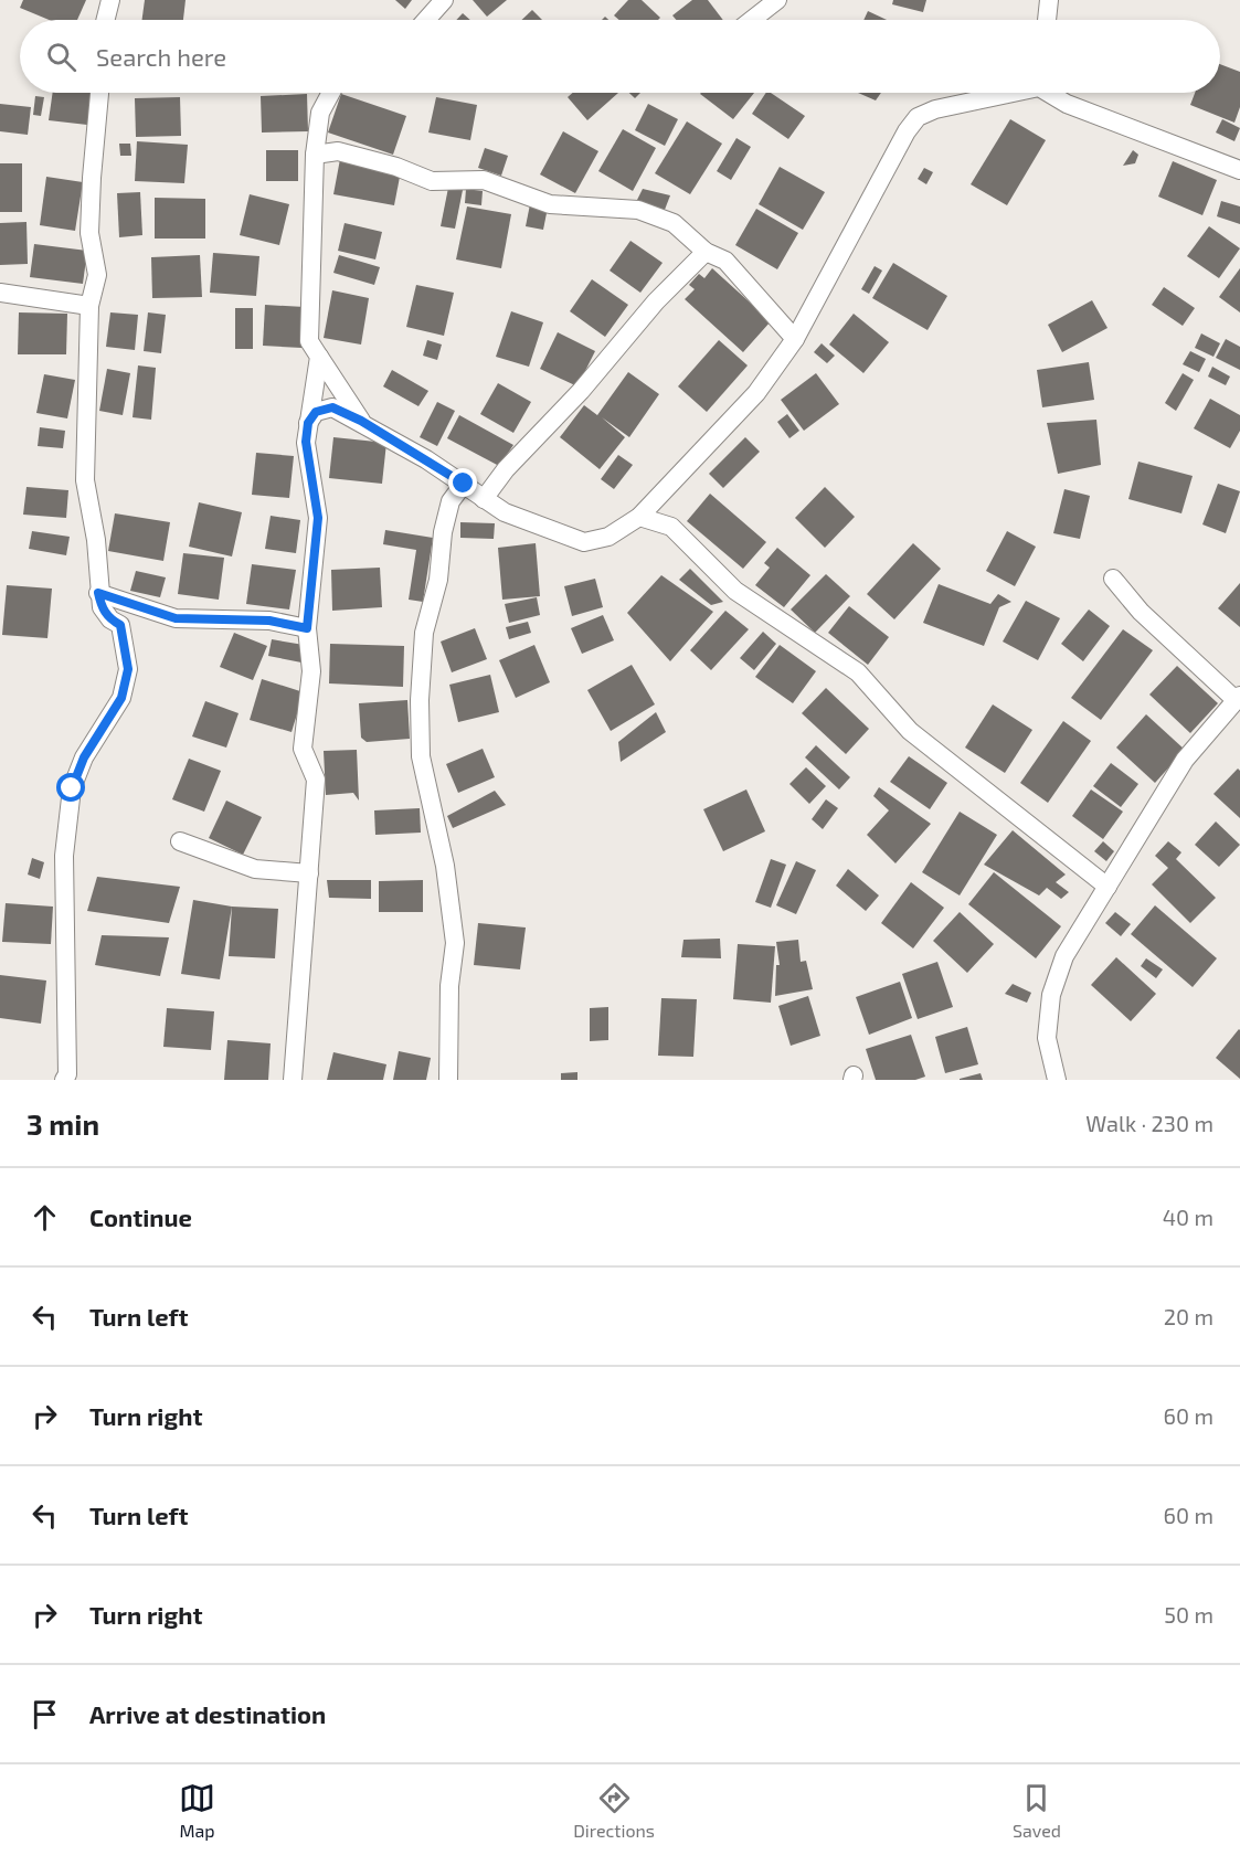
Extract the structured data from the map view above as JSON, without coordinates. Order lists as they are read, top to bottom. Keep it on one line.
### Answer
{"page":{"search":"Search here","heading":["3 min","Walk · 230 m"],"list":[["Continue","40 m"],["Turn left","20 m"],["Turn right","60 m"],["Turn left","60 m"],["Turn right","50 m"],"Arrive at destination"],"nav":["Map","Directions","Saved"]}}
